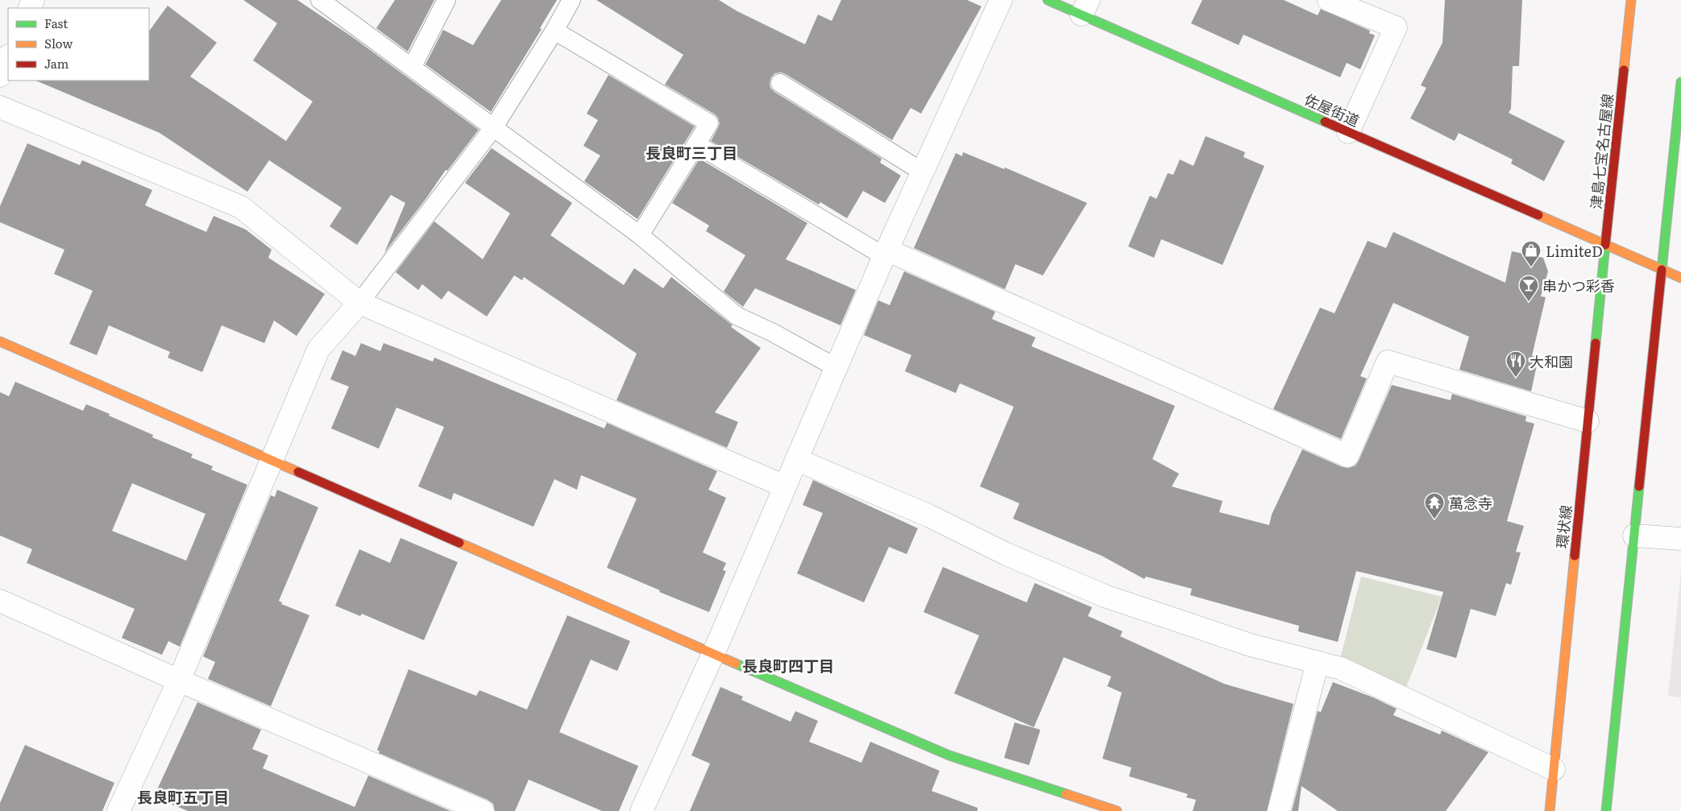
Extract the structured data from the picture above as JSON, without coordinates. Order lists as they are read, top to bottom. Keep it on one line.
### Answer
{"streets":{"street":["佐屋街道","津島七宝名古屋線","環状線"]},"crossings":[["佐屋街道","津島七宝名古屋線"],["佐屋街道","環状線"],["津島七宝名古屋線","環状線"]],"districts":["長良町三丁目","長良町四丁目","長良町五丁目"],"places":{"shop":["LimiteD"],"bar":["串かつ彩香"],"restaurant":["大和園"],"temple":["萬念寺"]},"legend":["Fast","Slow","Jam"]}
